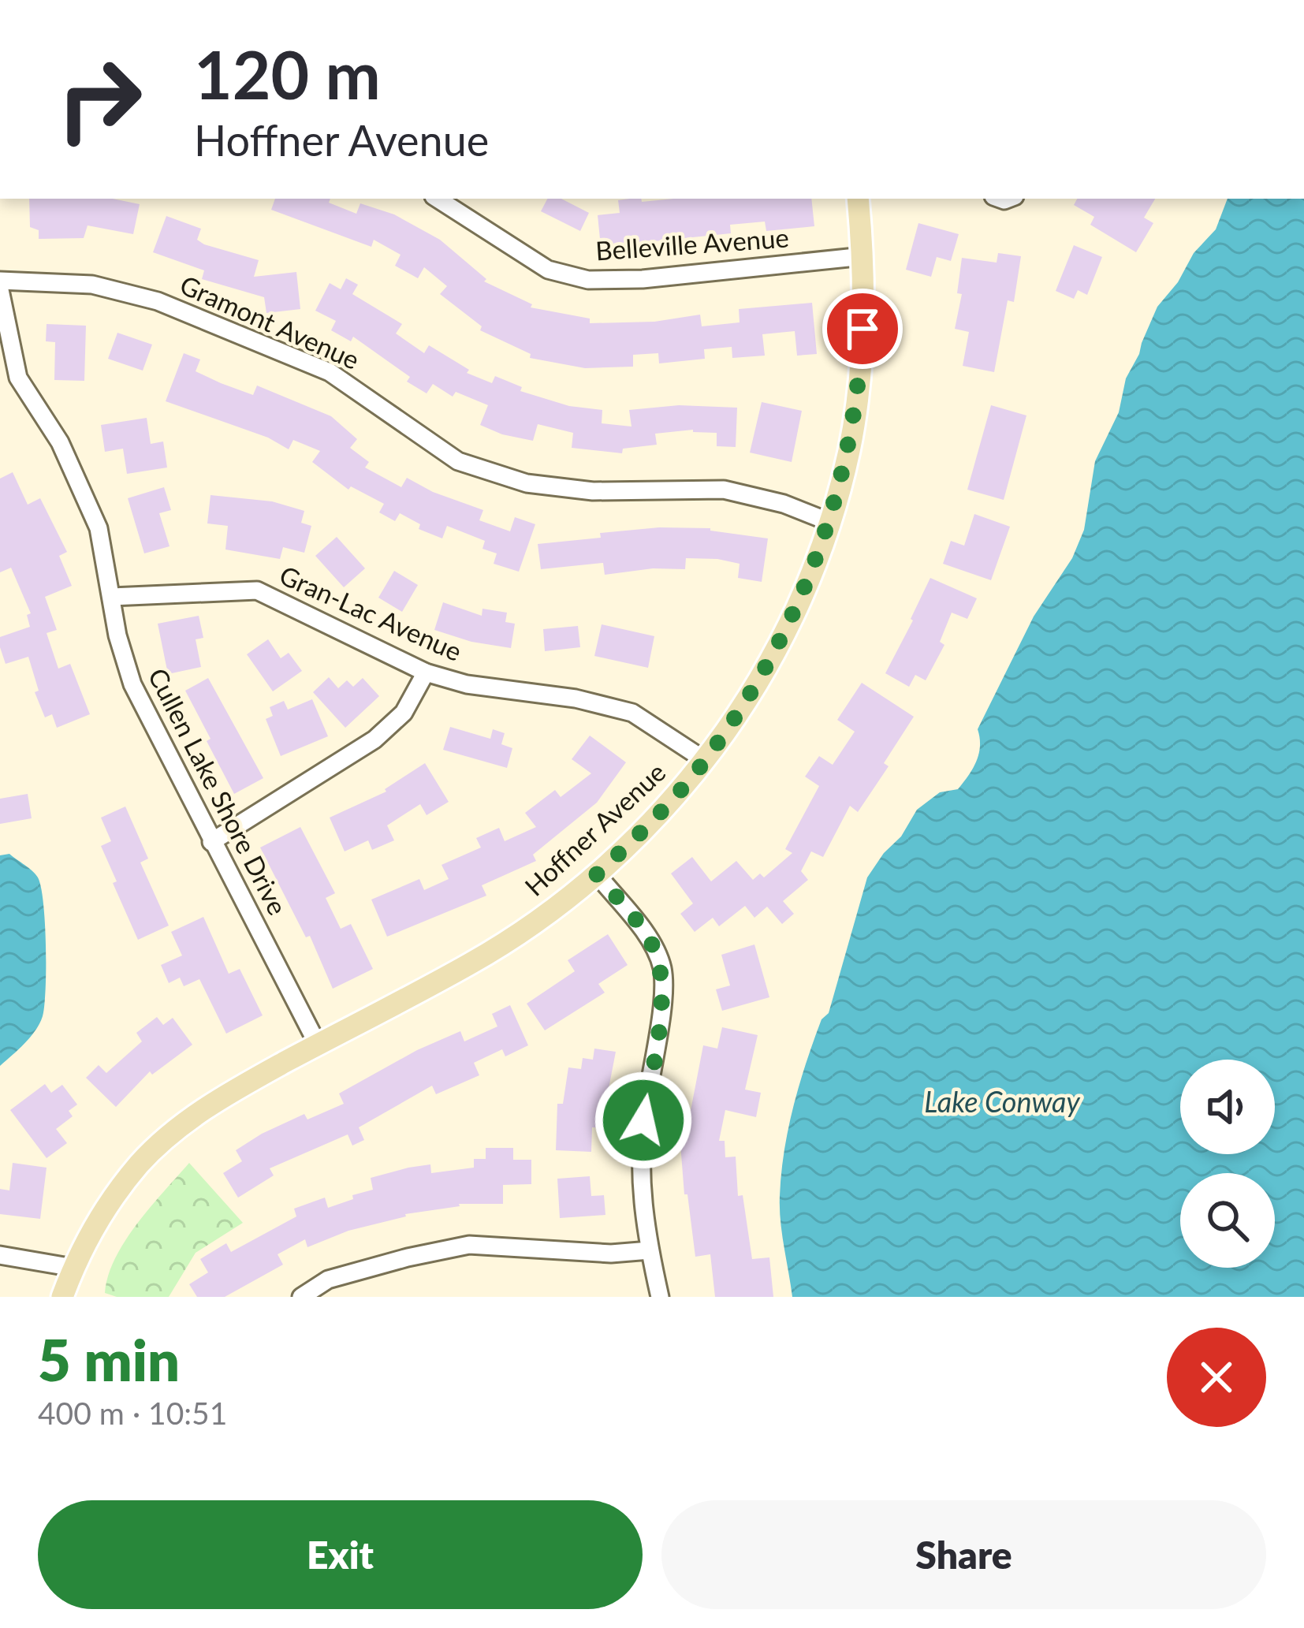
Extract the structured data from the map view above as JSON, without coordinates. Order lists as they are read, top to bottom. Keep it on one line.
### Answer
{"streets":{"main road":["Hoffner Avenue"],"street":["Belleville Avenue","Gramont Avenue","Gran-Lac Avenue","Cullen Lake Shore Drive"]},"crossings":[["Belleville Avenue","Hoffner Avenue"],["Gramont Avenue","Hoffner Avenue"],["Gran-Lac Avenue","Cullen Lake Shore Drive"],["Gran-Lac Avenue","Hoffner Avenue"],["Cullen Lake Shore Drive","Hoffner Avenue"]],"water":["Lake Conway"],"page":{"turn":["120 m","Hoffner Avenue"],"heading":["5 min","400 m · 10:51"],"buttons":["Exit","Share"]}}
